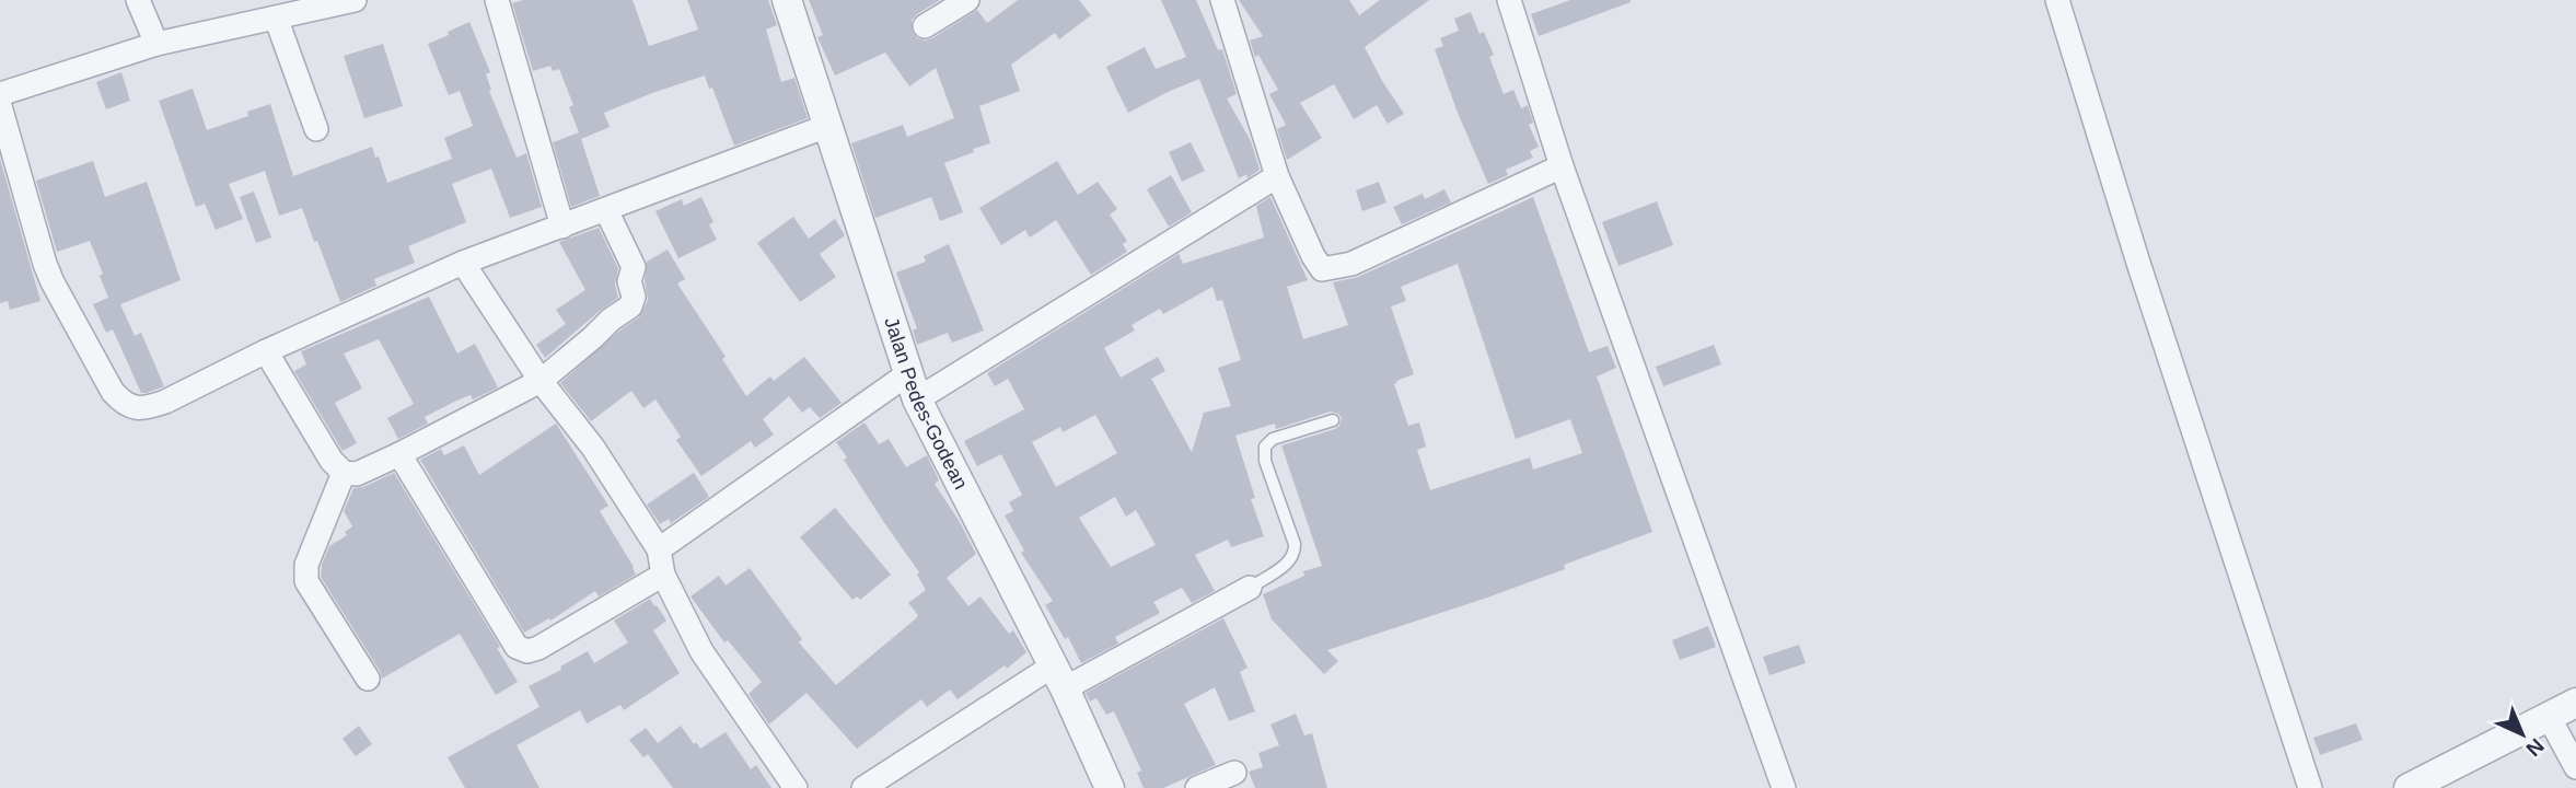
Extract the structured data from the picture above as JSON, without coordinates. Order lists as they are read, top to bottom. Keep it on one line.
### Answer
{"streets":{"street":["Jalan Pedes-Godean"]},"north":"bottom right"}
